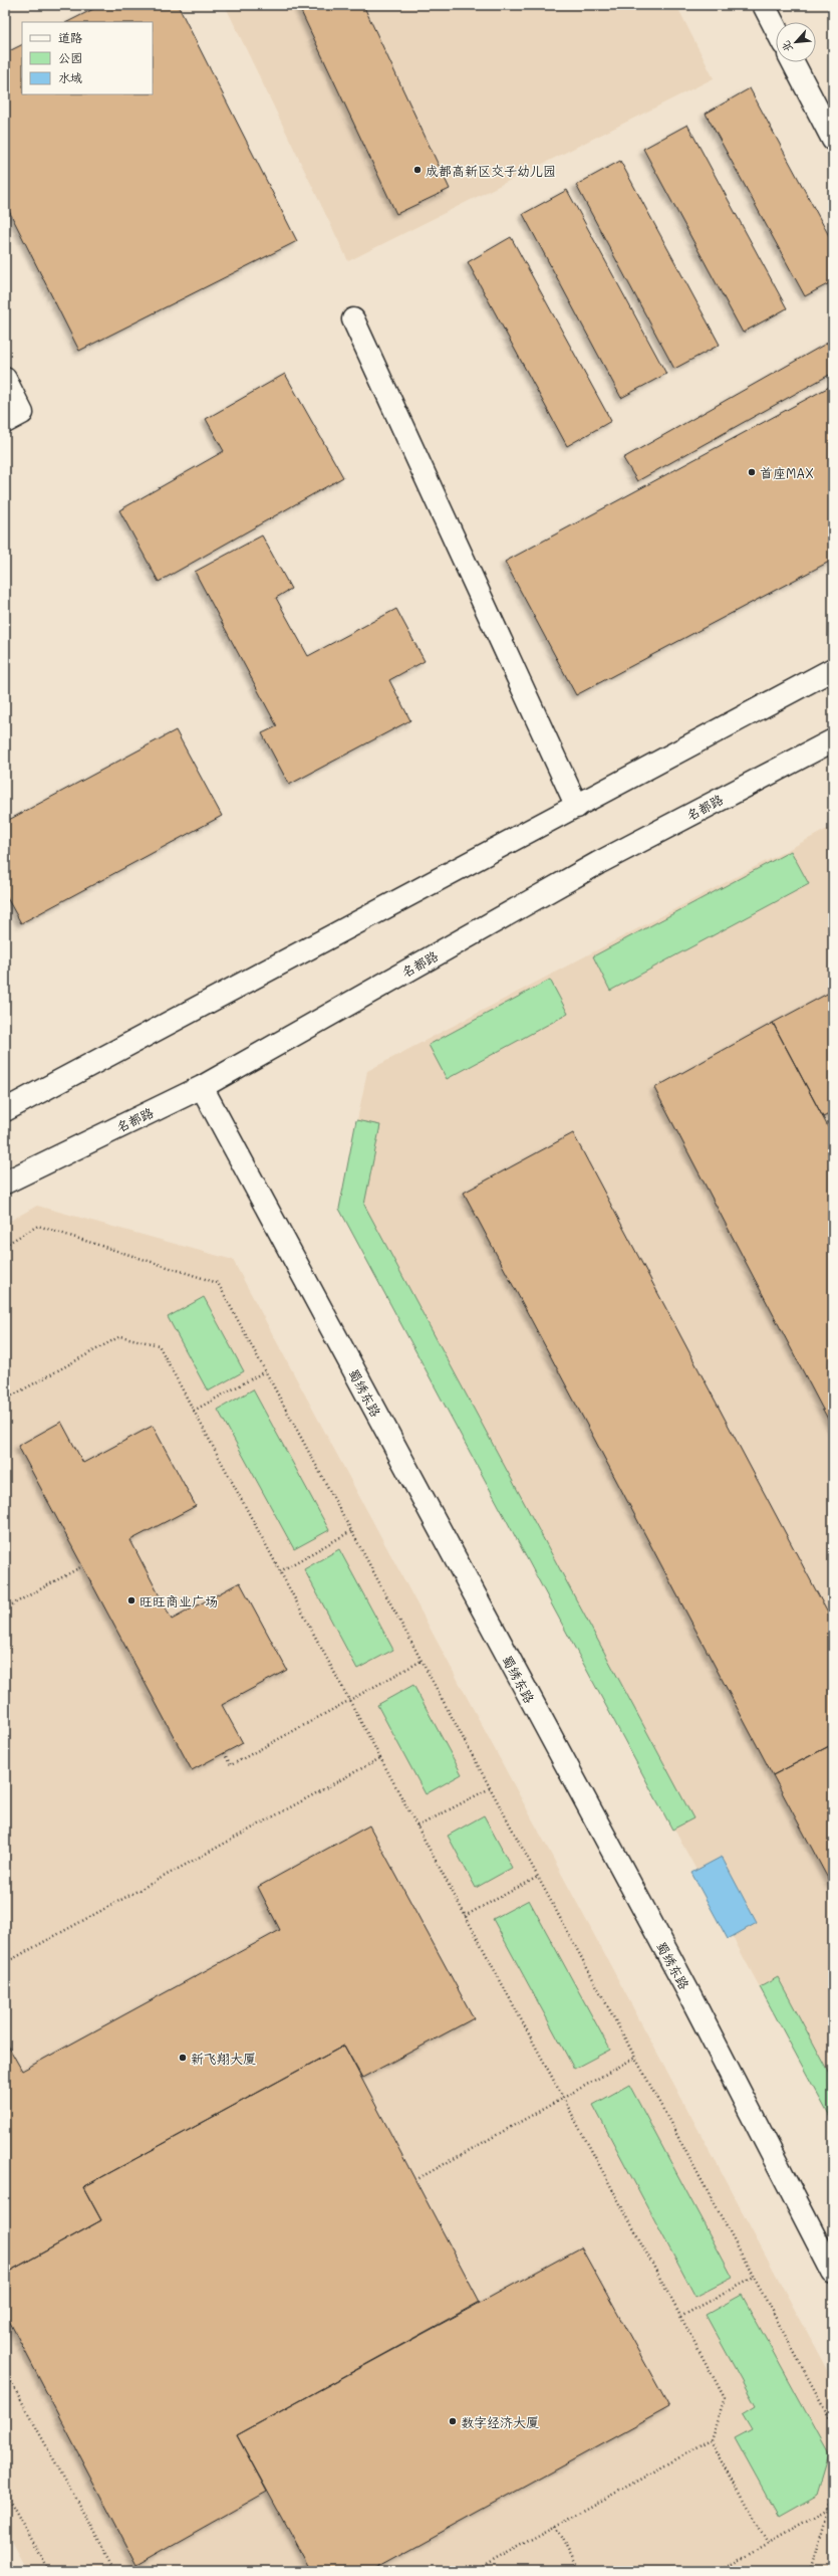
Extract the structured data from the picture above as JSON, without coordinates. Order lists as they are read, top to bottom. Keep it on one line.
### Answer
{"streets":{"street":["名都路","蜀绣东路"]},"crossings":[["名都路","蜀绣东路"]],"places":["成都高新区交子幼儿园","首座MAX","旺旺商业广场","新飞翔大厦","数字经济大厦"],"legend":["道路","公园","水域"],"north":"bottom left"}
